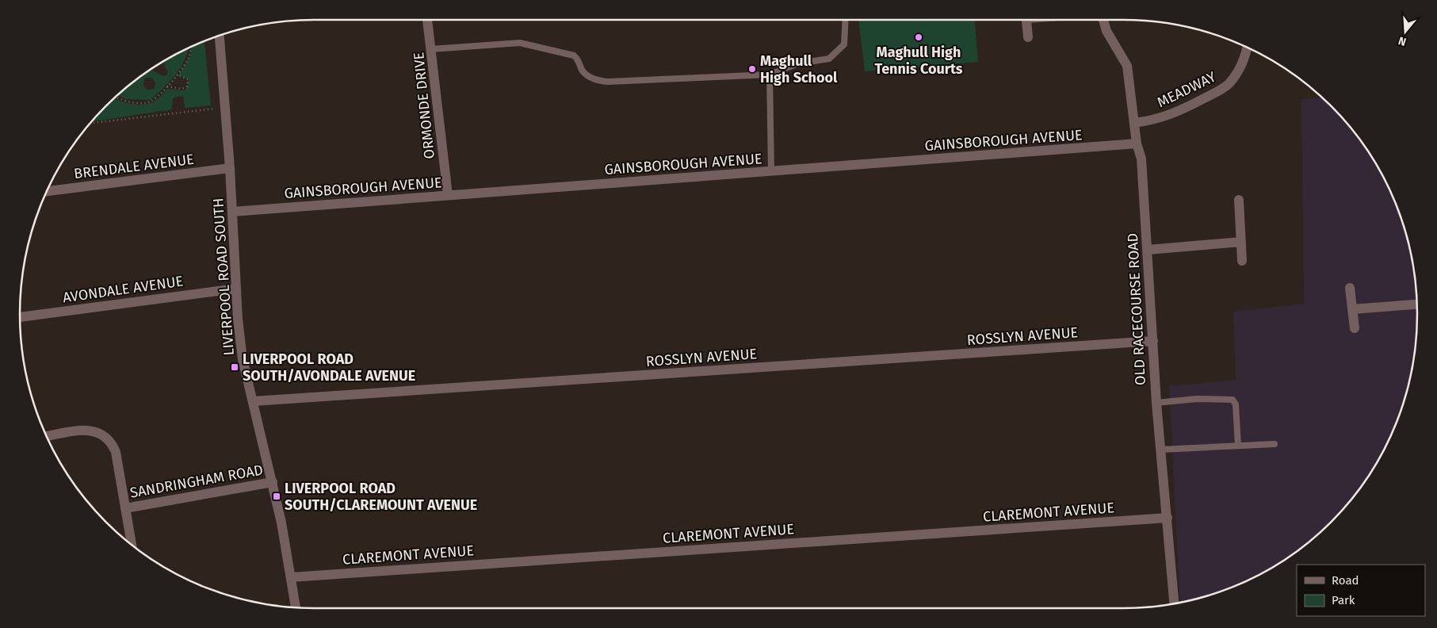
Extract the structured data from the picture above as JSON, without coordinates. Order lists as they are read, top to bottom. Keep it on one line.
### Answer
{"streets":{"street":["MEADWAY","ORMONDE DRIVE","GAINSBOROUGH AVENUE","BRENDALE AVENUE","LIVERPOOL ROAD SOUTH","AVONDALE AVENUE","OLD RACECOURSE ROAD","ROSSLYN AVENUE","SANDRINGHAM ROAD","CLAREMONT AVENUE"]},"crossings":[["MEADWAY","OLD RACECOURSE ROAD"],["ORMONDE DRIVE","GAINSBOROUGH AVENUE"],["GAINSBOROUGH AVENUE","LIVERPOOL ROAD SOUTH"],["GAINSBOROUGH AVENUE","OLD RACECOURSE ROAD"],["BRENDALE AVENUE","LIVERPOOL ROAD SOUTH"],["LIVERPOOL ROAD SOUTH","AVONDALE AVENUE"],["LIVERPOOL ROAD SOUTH","ROSSLYN AVENUE"],["LIVERPOOL ROAD SOUTH","SANDRINGHAM ROAD"],["LIVERPOOL ROAD SOUTH","CLAREMONT AVENUE"],["OLD RACECOURSE ROAD","ROSSLYN AVENUE"],["OLD RACECOURSE ROAD","CLAREMONT AVENUE"]],"places":{"other":["Maghull High Tennis Courts","Maghull High School"],"transit":["LIVERPOOL ROAD SOUTH/AVONDALE AVENUE","LIVERPOOL ROAD SOUTH/CLAREMOUNT AVENUE"]},"legend":["Road","Park"],"north":"bottom"}
